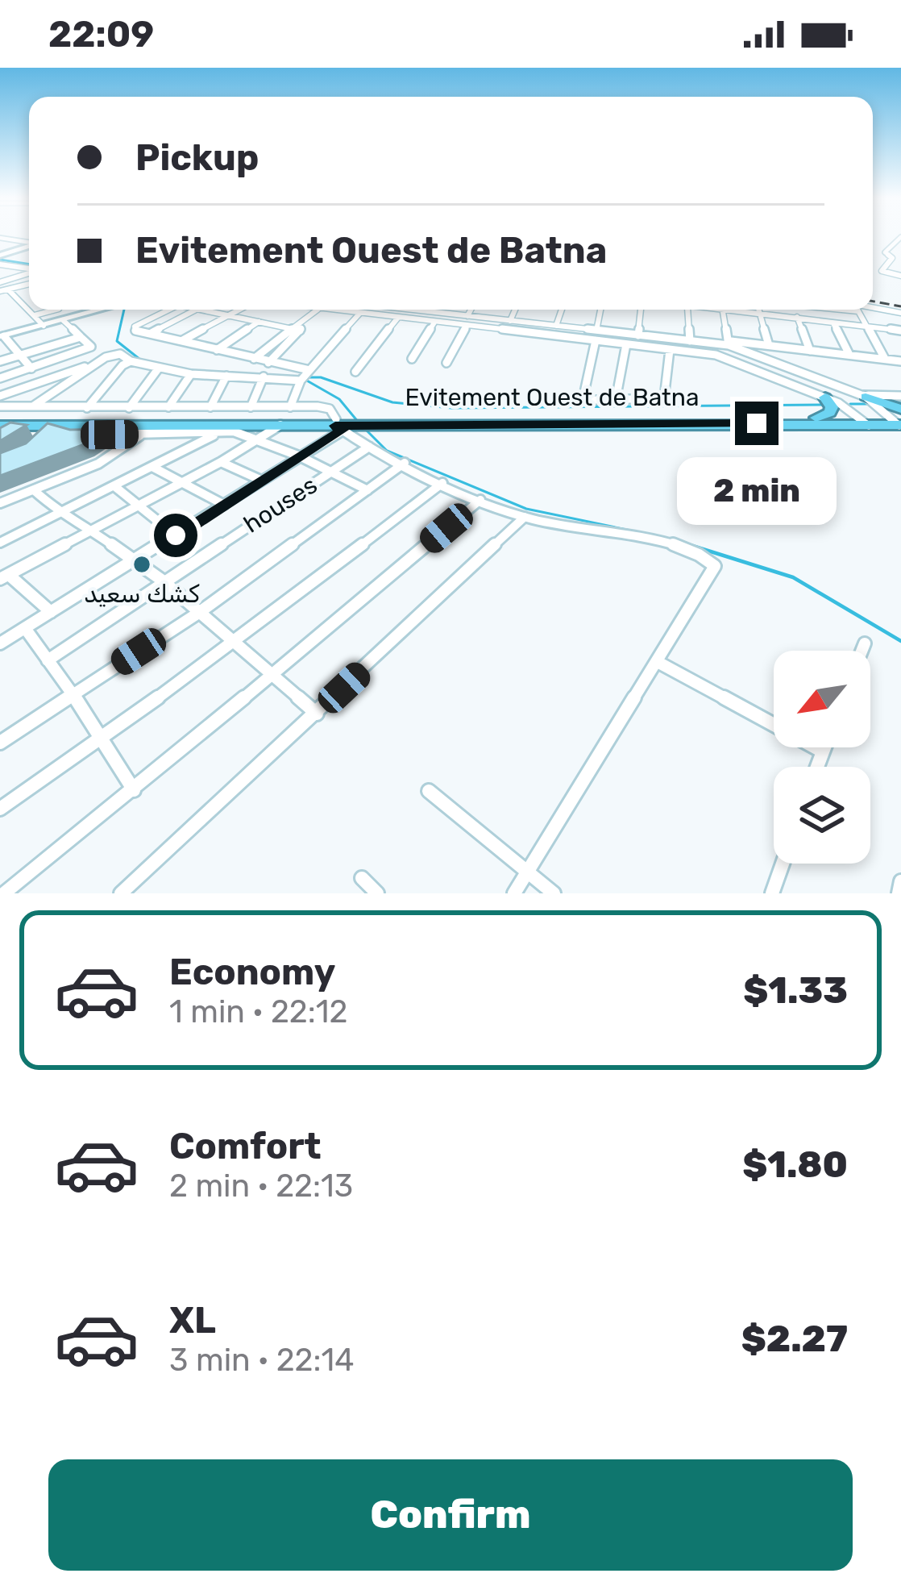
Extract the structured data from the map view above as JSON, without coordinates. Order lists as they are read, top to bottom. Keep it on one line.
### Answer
{"streets":{"highway":["Evitement Ouest de Batna"],"street":["houses"]},"places":["كشك سعيد"],"north":"bottom left","page":{"status":"22:09","banner":["Pickup","Evitement Ouest de Batna"],"bubble":"2 min","list":[{"name":"Economy","note":"1 min · 22:12","value":"$1.33"},{"name":"Comfort","note":"2 min · 22:13","value":"$1.80"},{"name":"XL","note":"3 min · 22:14","value":"$2.27"}],"buttons":"Confirm"}}
